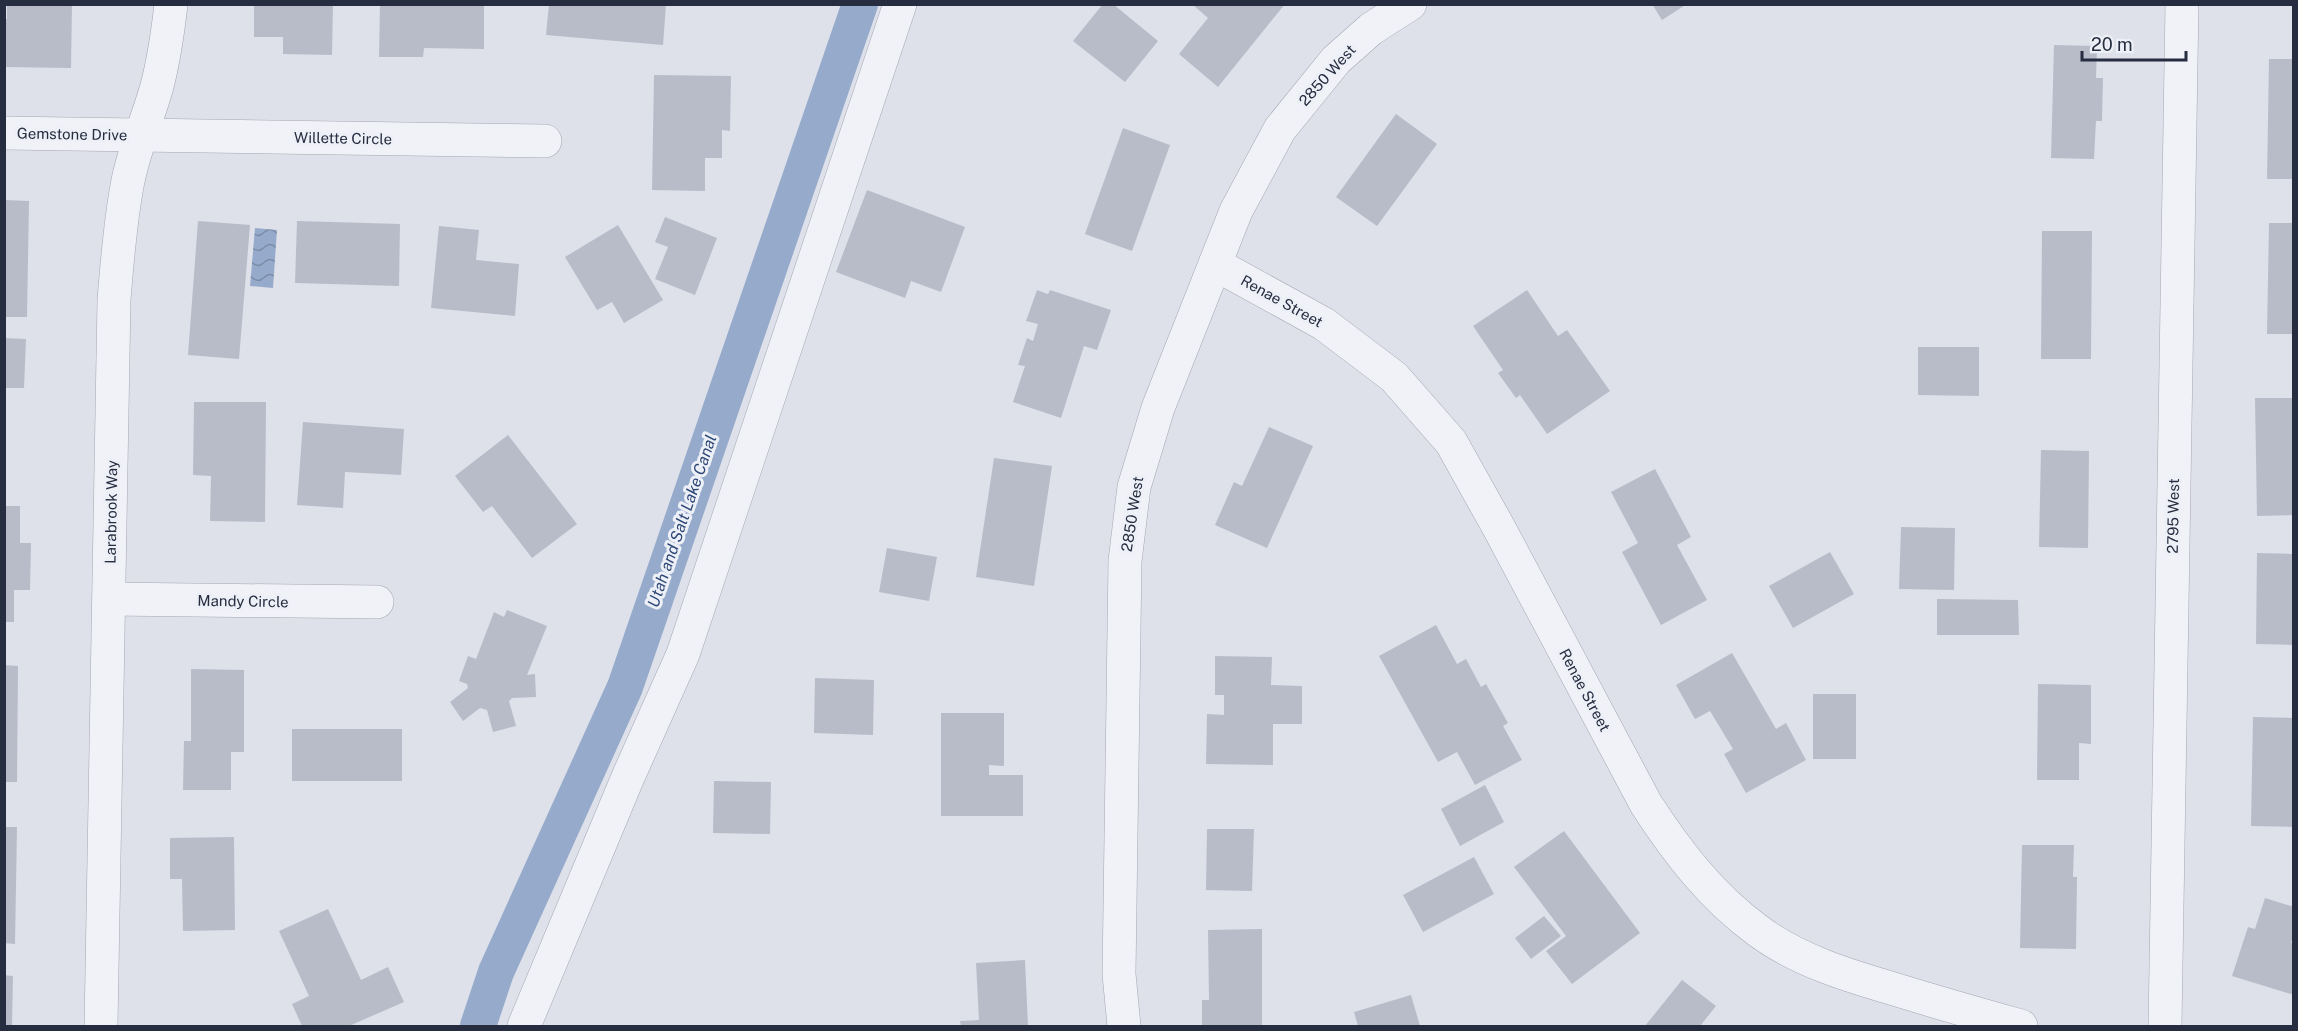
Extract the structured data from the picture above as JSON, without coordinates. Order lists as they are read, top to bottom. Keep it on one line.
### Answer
{"streets":{"street":["2850 West","Gemstone Drive","Willette Circle","Renae Street","Larabrook Way","2795 West","Mandy Circle"]},"crossings":[["2850 West","Renae Street"],["Gemstone Drive","Willette Circle"],["Gemstone Drive","Larabrook Way"],["Willette Circle","Larabrook Way"],["Larabrook Way","Mandy Circle"]],"water":["Utah and Salt Lake Canal"],"scale_bar":"20 m"}
